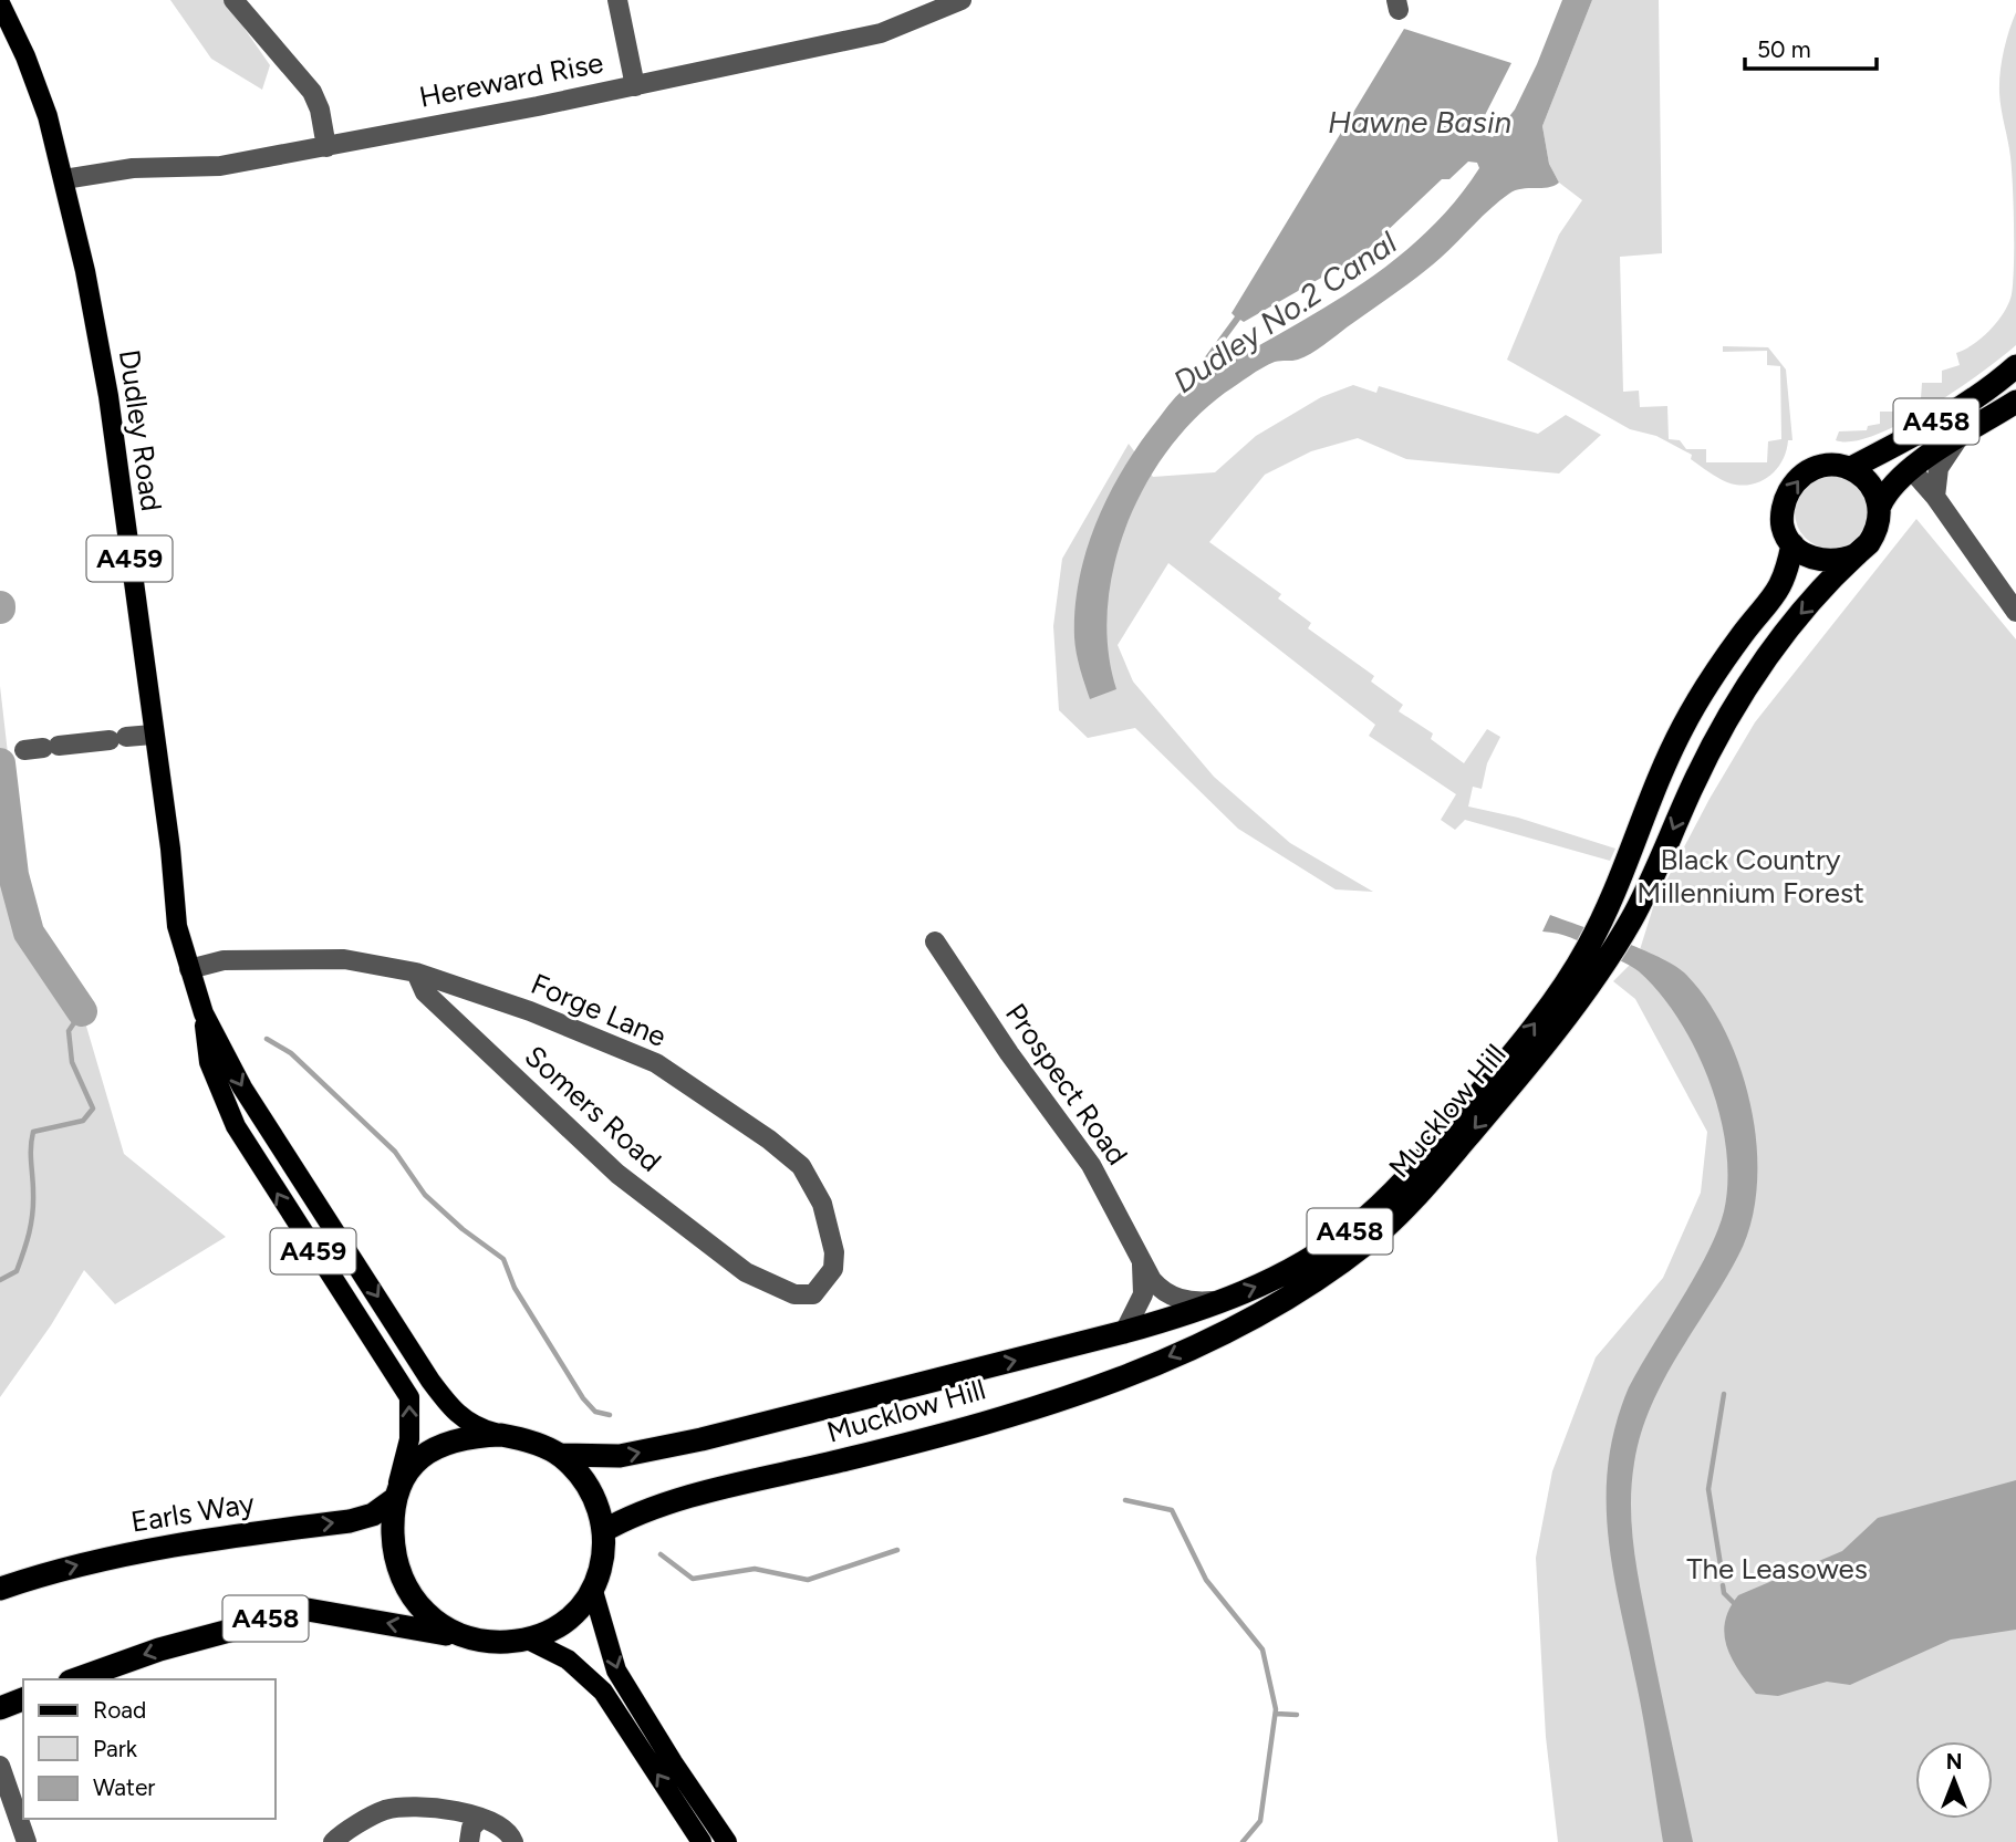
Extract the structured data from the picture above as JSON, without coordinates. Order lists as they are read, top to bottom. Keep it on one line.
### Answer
{"streets":{"highway":["A458","Mucklow Hill","Earls Way"],"main road":["Dudley Road","A459"],"street":["Hereward Rise","Forge Lane","Prospect Road","Somers Road"]},"crossings":[["Hereward Rise","Dudley Road"],["A458","A459"],["A458","Mucklow Hill"],["A458","Earls Way"],["Dudley Road","A459"],["Dudley Road","Forge Lane"],["A459","Mucklow Hill"],["A459","Earls Way"],["Forge Lane","Somers Road"],["Prospect Road","Mucklow Hill"],["Mucklow Hill","Earls Way"]],"water":["Hawne Basin","Dudley No.2 Canal"],"parks":["Black Country Millennium Forest","The Leasowes"],"legend":["Road","Park","Water"],"scale_bar":"50 m","north":"top"}
